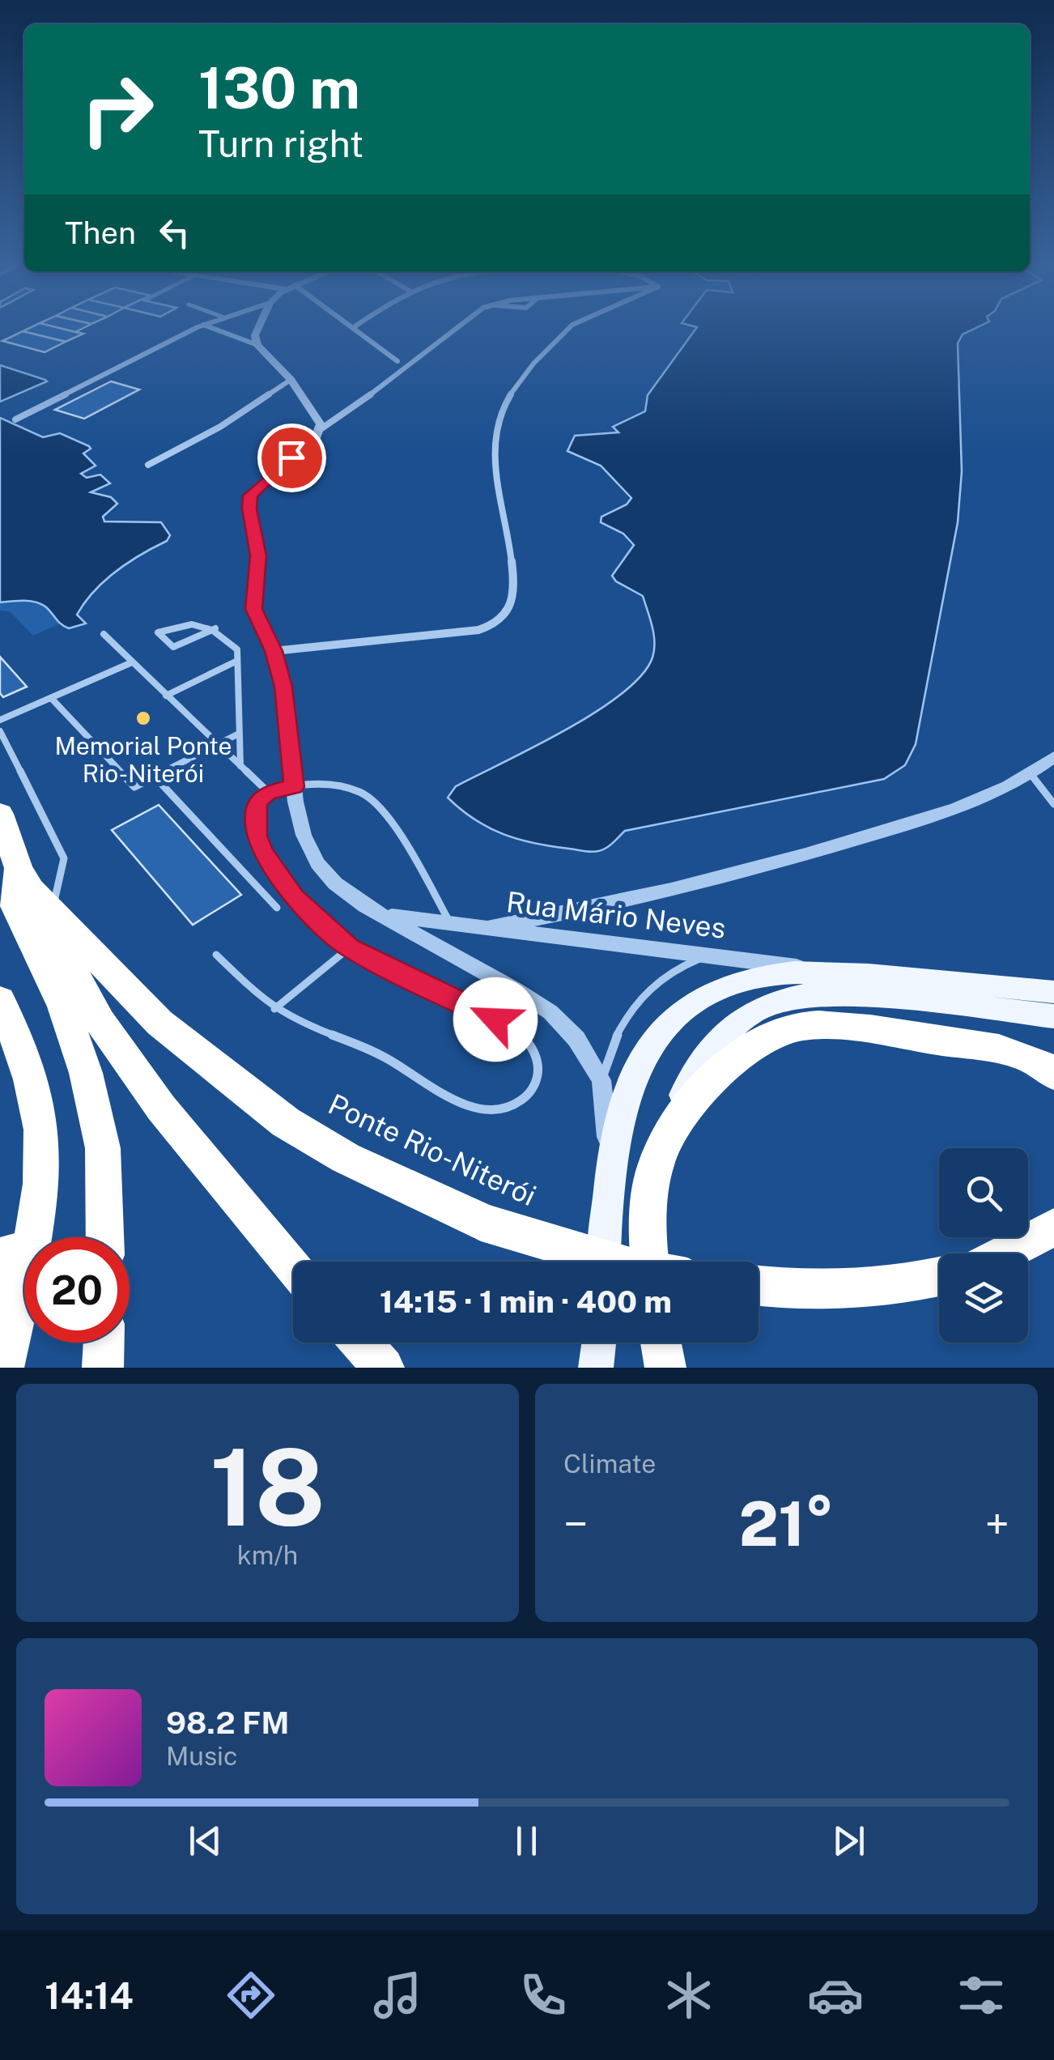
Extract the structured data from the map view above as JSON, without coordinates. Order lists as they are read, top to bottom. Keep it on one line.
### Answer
{"streets":{"highway":["Ponte Rio-Niterói"],"street":["Rua Mário Neves"]},"places":["Memorial Ponte Rio-Niterói"],"page":{"turn":["130 m","Turn right"],"then":"Then","limit":"20","trip":"14:15 · 1 min · 400 m","tile":[["18","km/h"],"Climate"],"heat":["−","21°","+"],"song":["98.2 FM","Music"],"tabs":"14:14"}}
